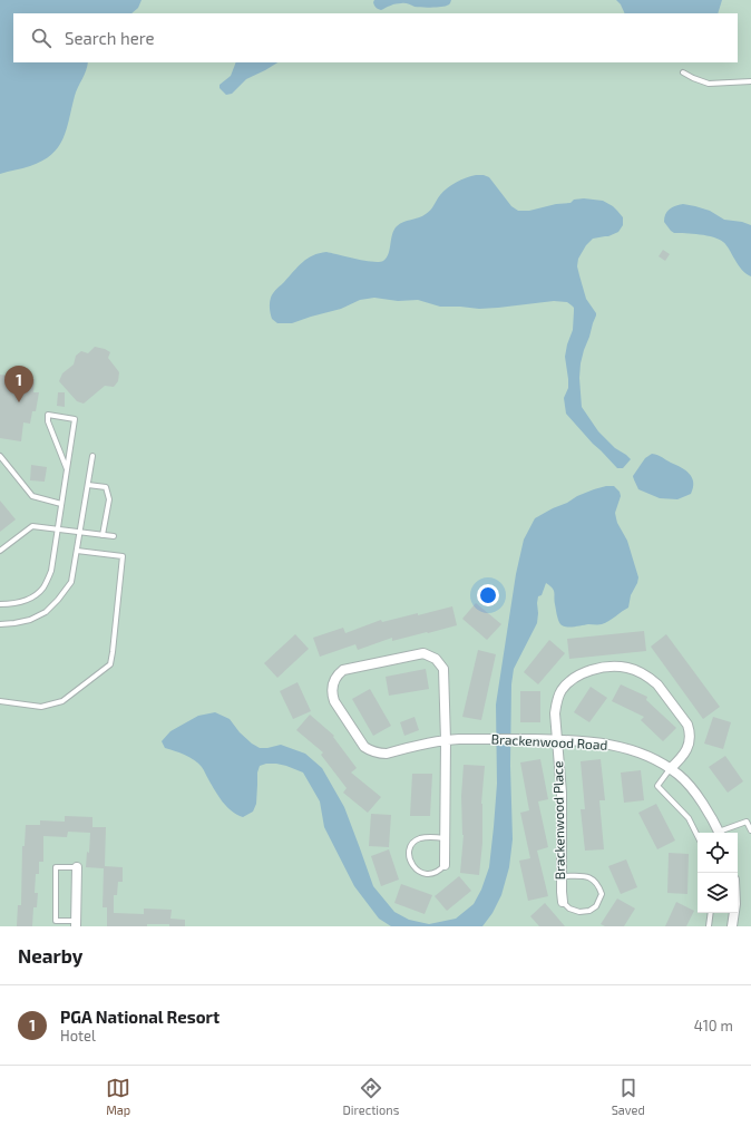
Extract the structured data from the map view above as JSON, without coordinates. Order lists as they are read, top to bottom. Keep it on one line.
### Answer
{"streets":{"street":["Brackenwood Road","Brackenwood Place"]},"crossings":[["Brackenwood Road","Brackenwood Place"]],"page":{"search":"Search here","pins":"1","heading":"Nearby","list":[{"mark":"1","name":"PGA National Resort","note":"Hotel","value":"410 m"}],"nav":["Map","Directions","Saved"]}}
